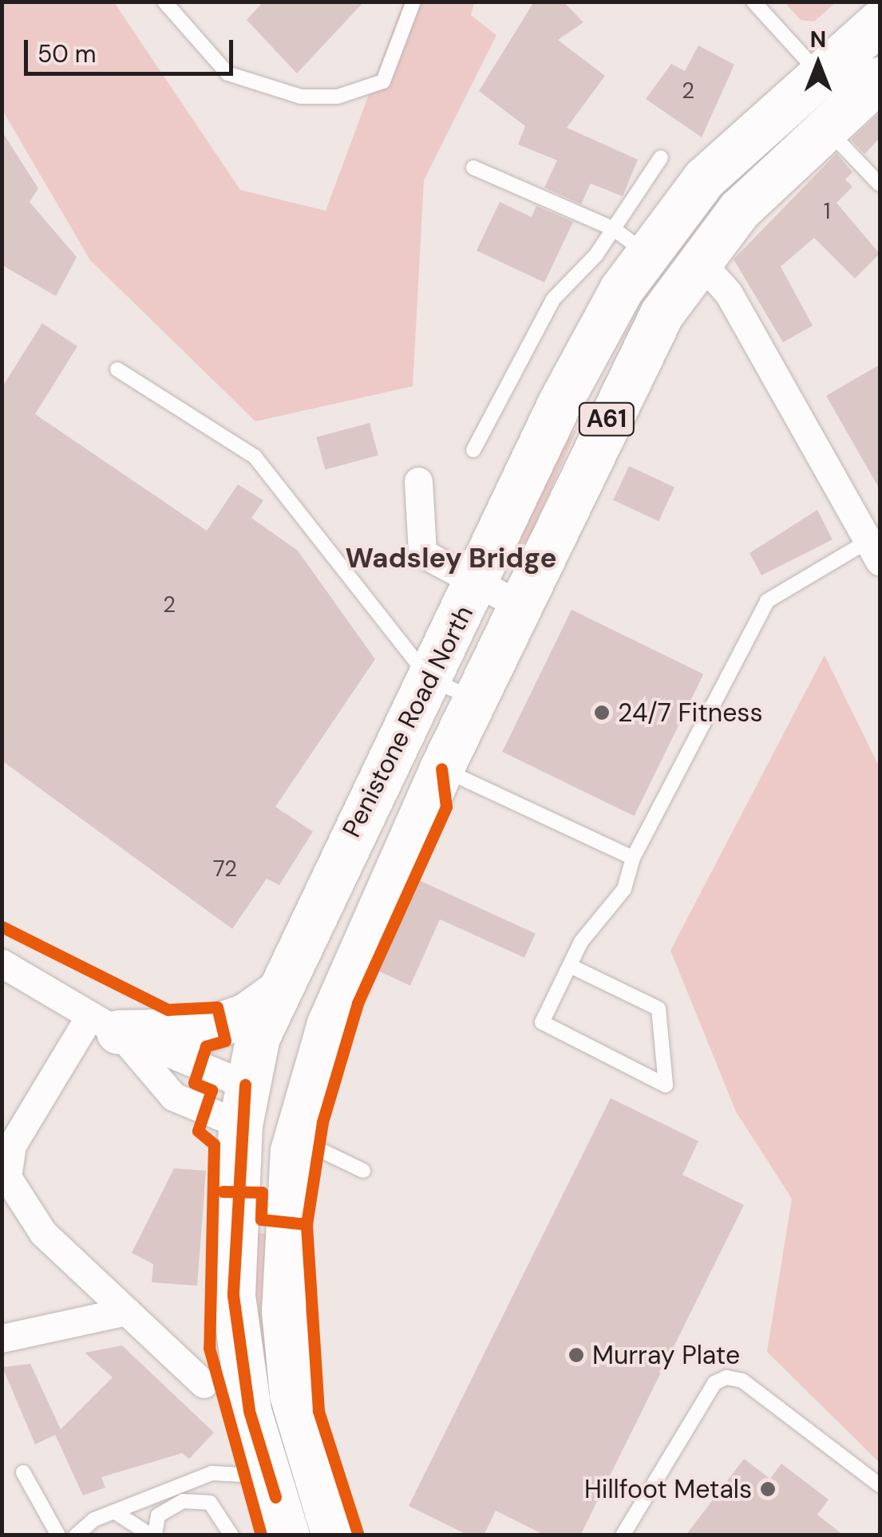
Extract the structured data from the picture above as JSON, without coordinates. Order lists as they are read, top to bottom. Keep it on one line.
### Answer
{"streets":{"highway":["A61","Penistone Road North"]},"districts":["Wadsley Bridge"],"places":["24/7 Fitness","Murray Plate","Hillfoot Metals"],"house_numbers":["2","1","2","72"],"scale_bar":"50 m","north":"top"}
